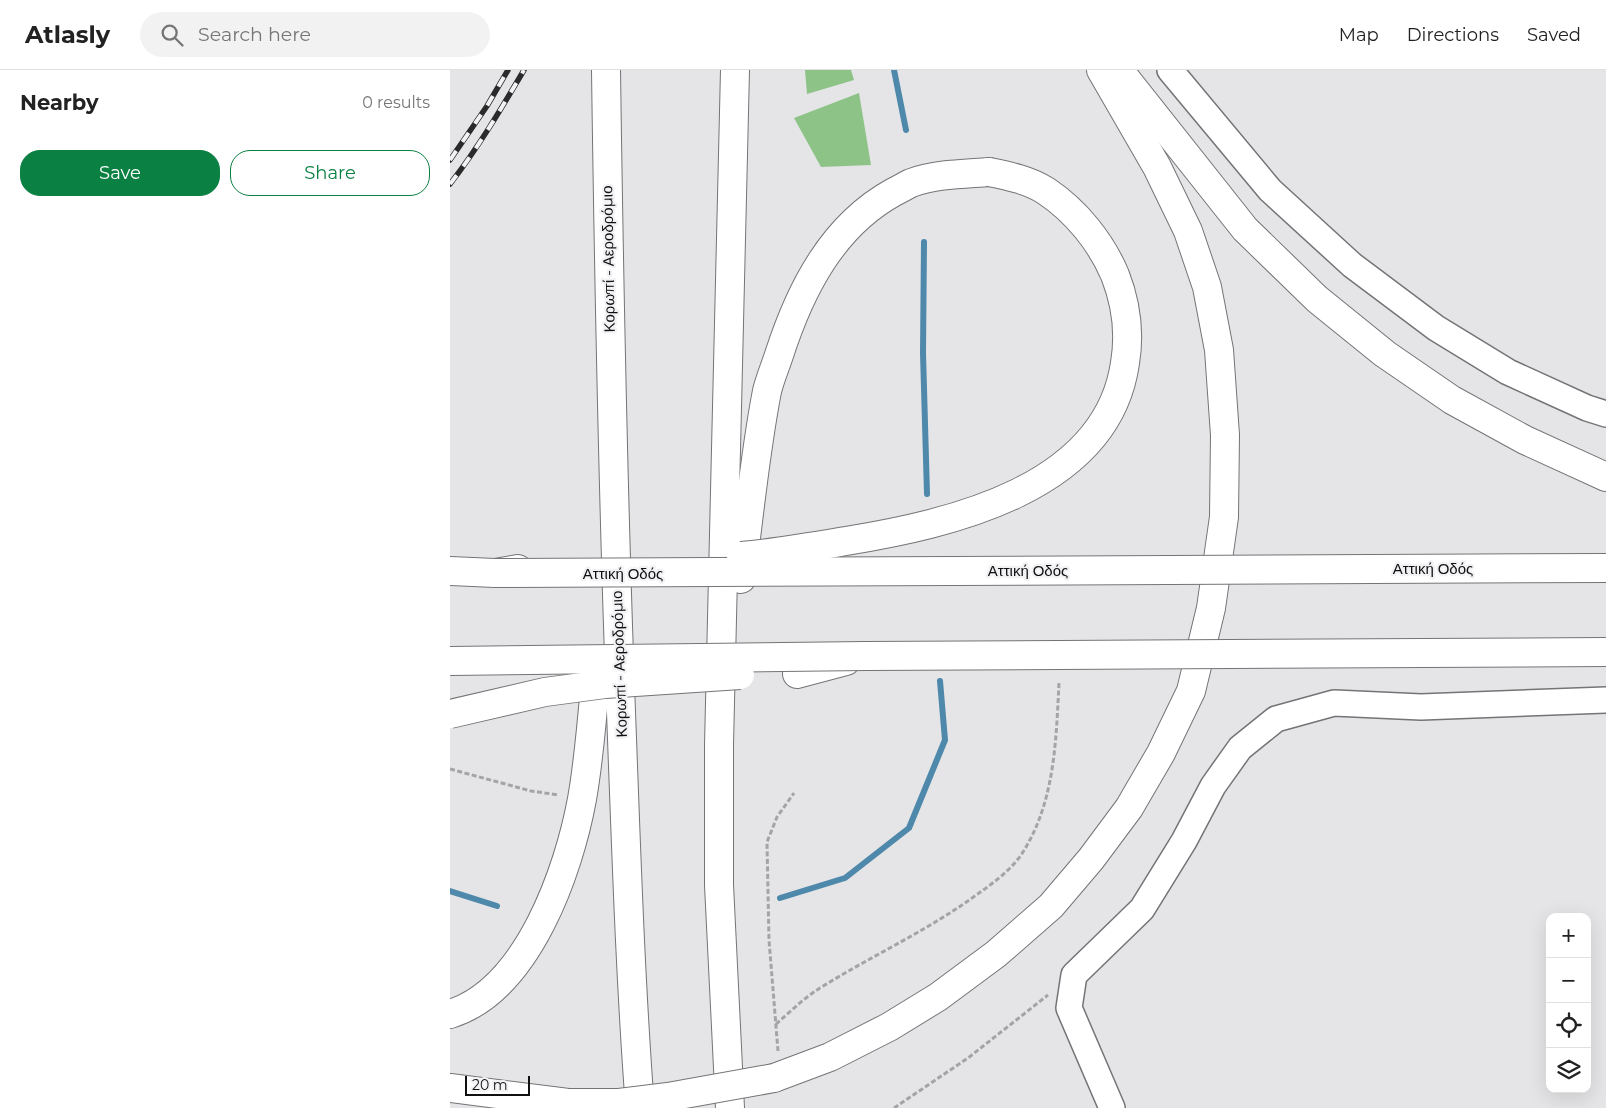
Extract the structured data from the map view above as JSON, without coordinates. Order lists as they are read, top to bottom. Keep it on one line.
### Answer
{"streets":{"highway":["Κορωπί - Αεροδρόμιο","Αττική Οδός"]},"scale_bar":"20 m","page":{"header":"Atlasly","search":"Search here","nav":["Map","Directions","Saved"],"heading":["Nearby","0 results"],"buttons":["Save","Share"],"map_buttons":["+","−"],"scale":"20 m"}}
